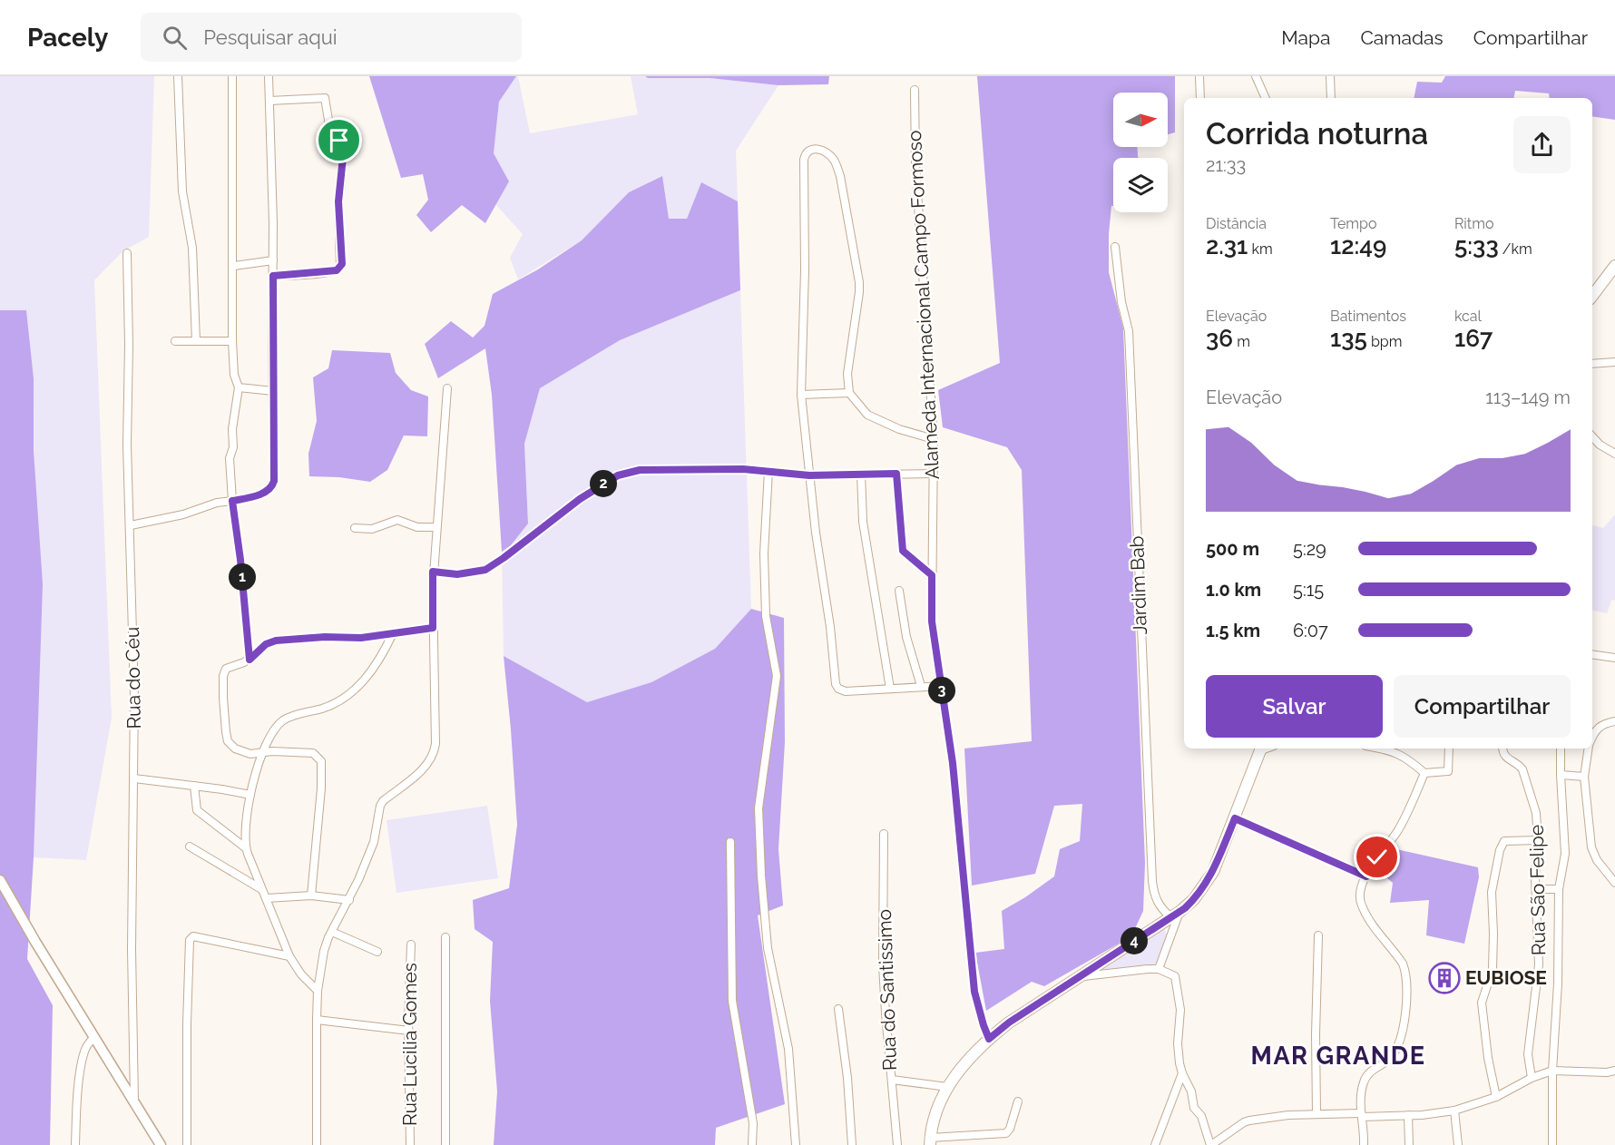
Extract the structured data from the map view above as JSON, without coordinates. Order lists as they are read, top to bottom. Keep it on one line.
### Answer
{"streets":{"street":["Alameda Internacional Campo Formoso","Jardim Bab","Rua do Céu","Rua São Felipe","Rua do Santissimo","Rua Lucilia Gomes"]},"districts":["MAR GRANDE"],"places":{"building":["EUBIOSE"]},"north":"right","page":{"header":"Pacely","search":"Pesquisar aqui","nav":["Mapa","Camadas","Compartilhar"],"heading":["Corrida noturna","21:33"],"stats":[["Distância","2.31 km"],["Tempo","12:49"],["Ritmo","5:33 /km"],["Elevação","36 m"],["Batimentos","135 bpm"],["kcal","167"]],"chart":["Elevação","113–149 m"],"pins":["2","1","3","4"],"list":[{"name":"500 m","note":"5:29"},{"name":"1.0 km","note":"5:15"},{"name":"1.5 km","note":"6:07"}],"buttons":["Salvar","Compartilhar"]}}
